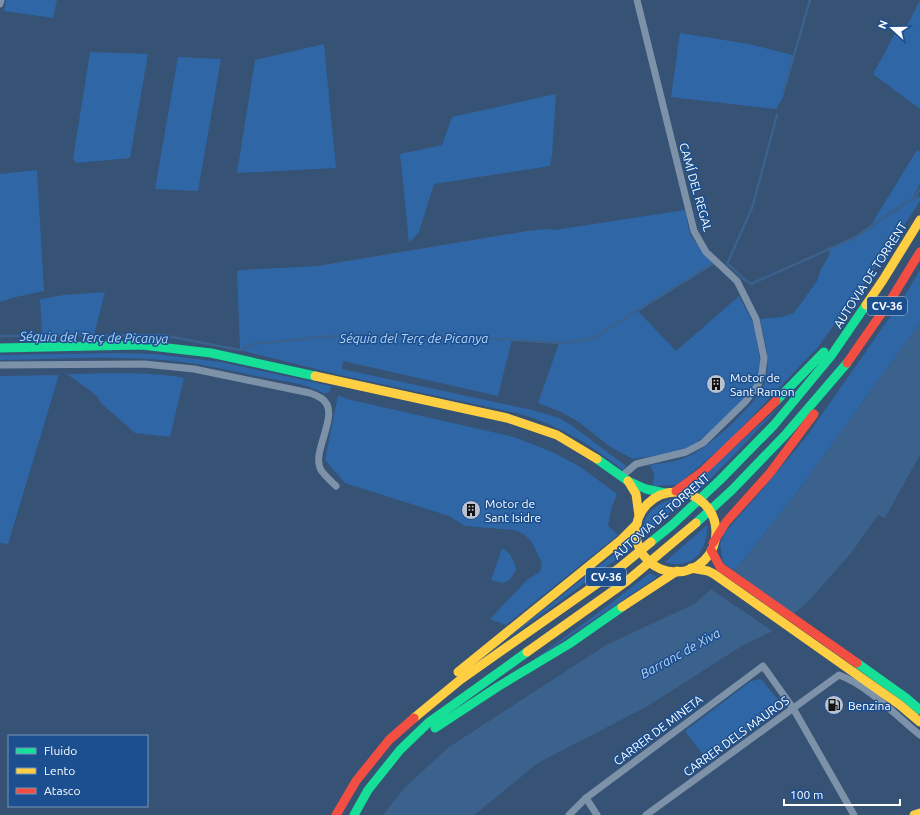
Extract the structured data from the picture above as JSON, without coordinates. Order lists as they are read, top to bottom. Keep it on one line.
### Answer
{"streets":{"main road":["AUTOVIA DE TORRENT","CV-36"],"street":["CAMÍ DEL REGAL","CARRER DE MINETA","CARRER DELS MAUROS"]},"crossings":[["CARRER DE MINETA","CARRER DELS MAUROS"]],"water":["Séquia del Terç de Picanya","Barranc de Xiva"],"places":{"building":["Motor de Sant Ramon","Motor de Sant Isidre"],"fuel station":["Benzina"]},"legend":["Fluido","Lento","Atasco"],"scale_bar":"100 m","north":"left"}
